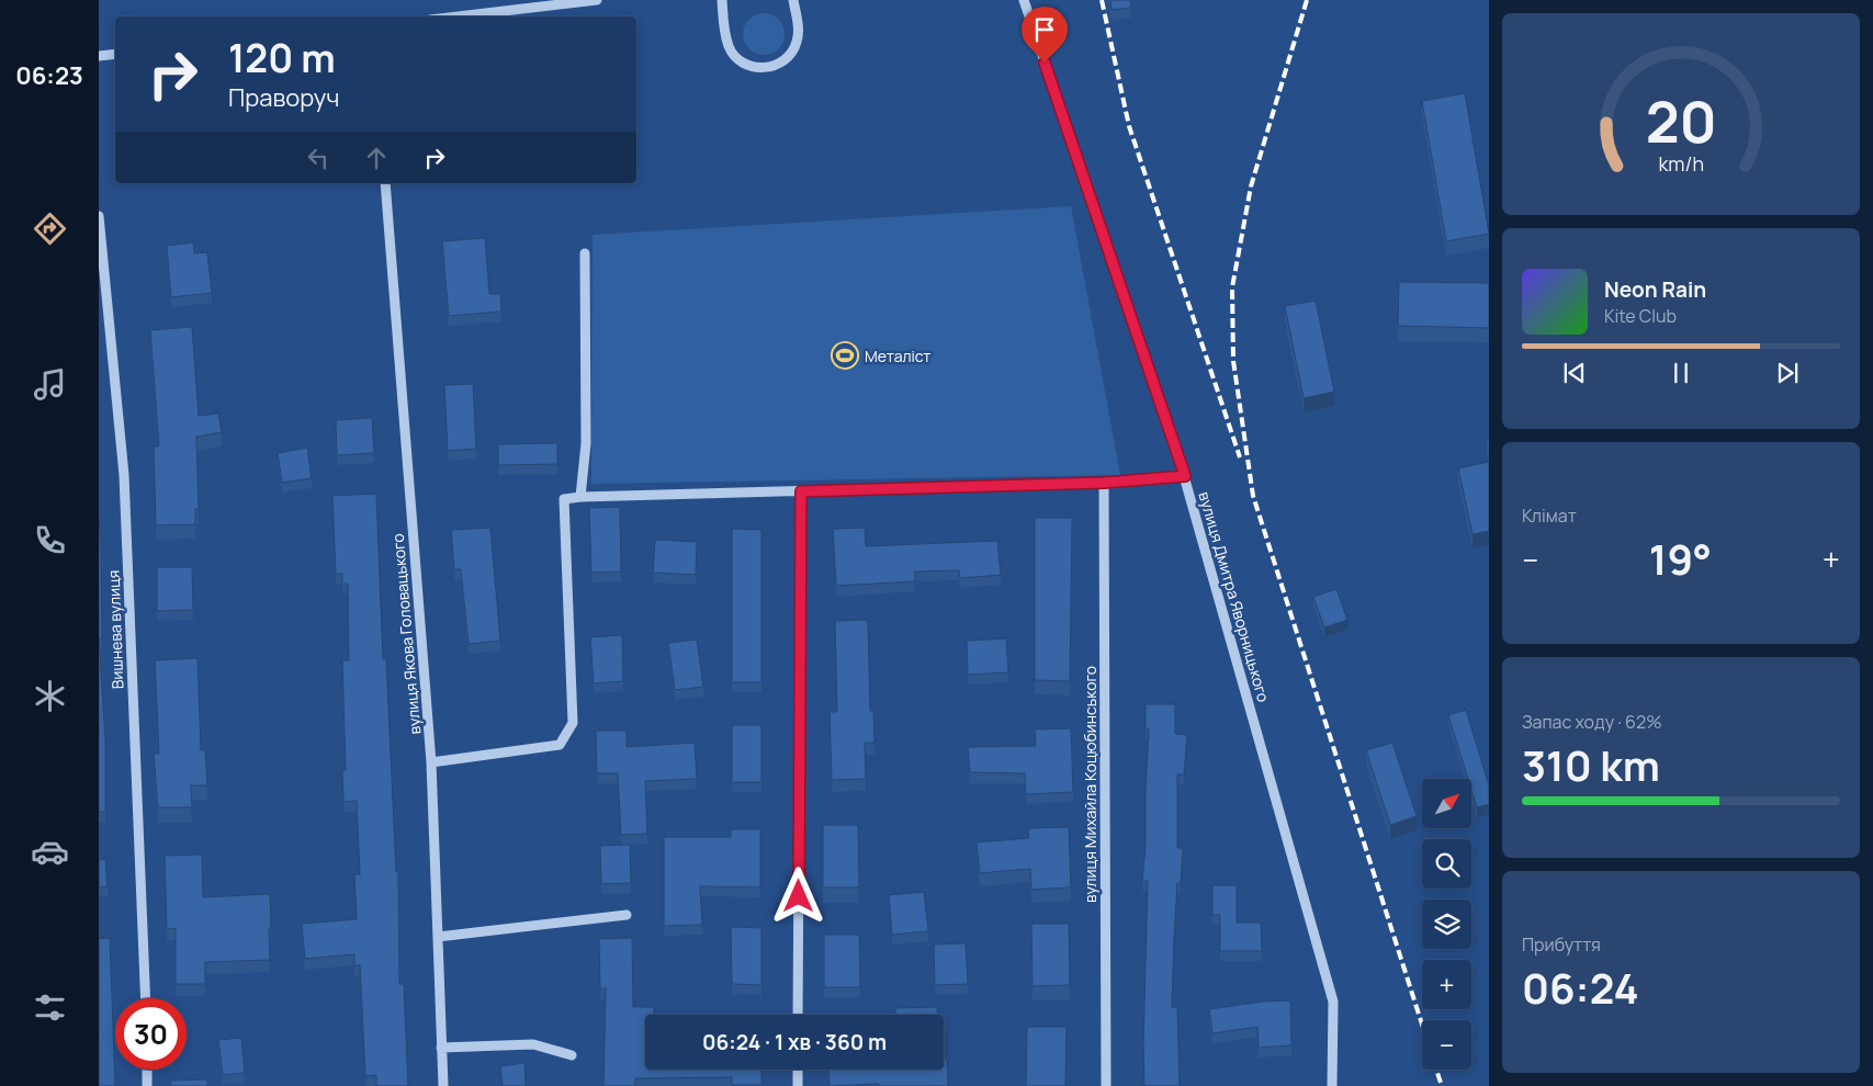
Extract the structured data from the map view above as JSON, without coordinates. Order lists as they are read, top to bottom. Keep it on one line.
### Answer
{"streets":{"street":["вулиця Дмитра Яворницького","Вишнева вулиця","вулиця Якова Головацького","вулиця Михайла Коцюбинського"]},"places":{"sports":["Металіст"]},"north":"top right","page":{"tabs":"06:23","turn":["120 m","Праворуч"],"song":["Neon Rain","Kite Club"],"tile":["Клімат",["Запас ходу · 62%","310 km"],["Прибуття","06:24"]],"heat":["−","19°","+"],"map_buttons":["+","−"],"limit":"30","trip":"06:24 · 1 хв · 360 m","gauge":["20","km/h"]}}
